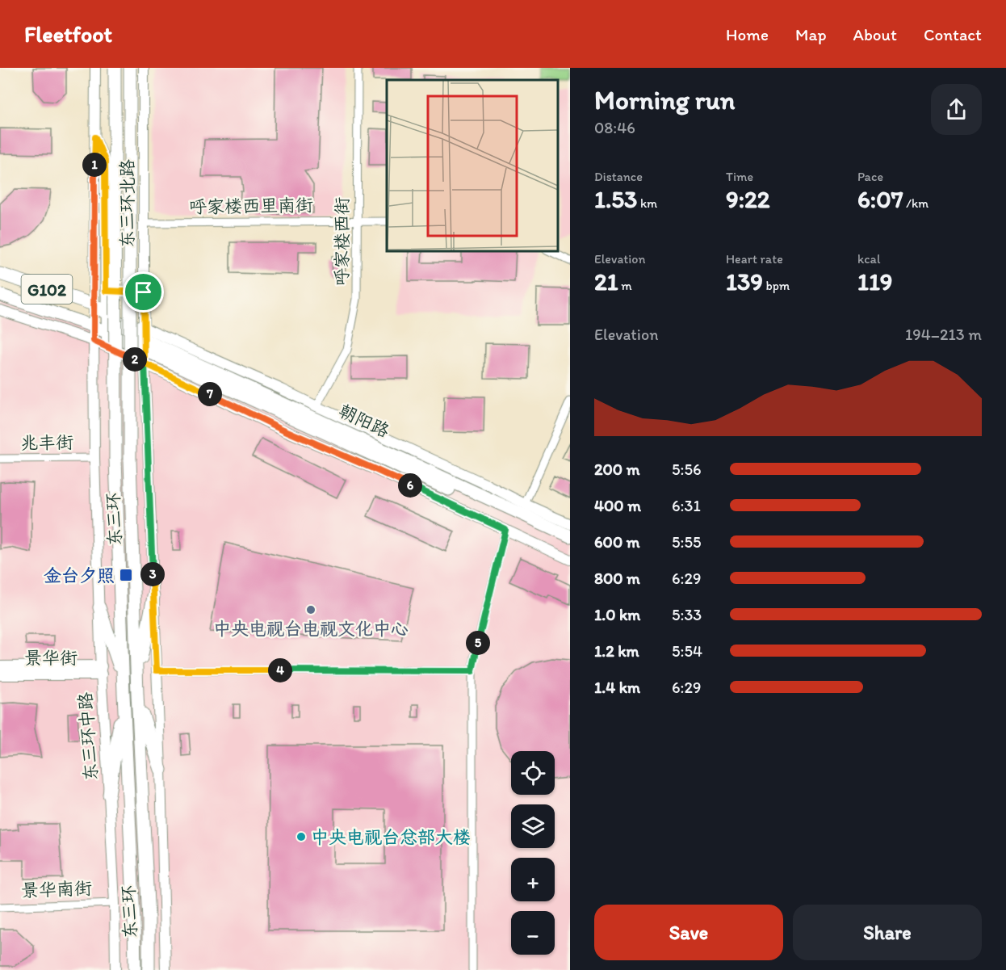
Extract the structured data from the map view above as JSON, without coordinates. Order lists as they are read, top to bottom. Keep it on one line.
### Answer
{"streets":{"highway":["G102","朝阳路","东三环"],"main road":["景华街"],"street":["东三环北路","呼家楼西里南街","呼家楼西街","兆丰街","东三环中路","景华南街"]},"crossings":[["东三环北路","呼家楼西里南街"],["东三环北路","G102"],["东三环北路","朝阳路"],["东三环北路","东三环中路"],["呼家楼西里南街","呼家楼西街"],["呼家楼西街","朝阳路"],["G102","朝阳路"],["G102","东三环中路"],["兆丰街","东三环中路"],["景华街","东三环中路"],["东三环中路","景华南街"]],"places":{"transit":["金台夕照"],"other":["中央电视台电视文化中心","中央电视台总部大楼"]},"page":{"header":"Fleetfoot","nav":["Home","Map","About","Contact"],"heading":["Morning run","08:46"],"stats":[["Distance","1.53 km"],["Time","9:22"],["Pace","6:07 /km"],["Elevation","21 m"],["Heart rate","139 bpm"],["kcal","119"]],"pins":["1","2","7","6","3","5","4"],"chart":["Elevation","194–213 m"],"list":[{"name":"200 m","note":"5:56"},{"name":"400 m","note":"6:31"},{"name":"600 m","note":"5:55"},{"name":"800 m","note":"6:29"},{"name":"1.0 km","note":"5:33"},{"name":"1.2 km","note":"5:54"},{"name":"1.4 km","note":"6:29"}],"map_buttons":["+","−"],"buttons":["Save","Share"]}}
